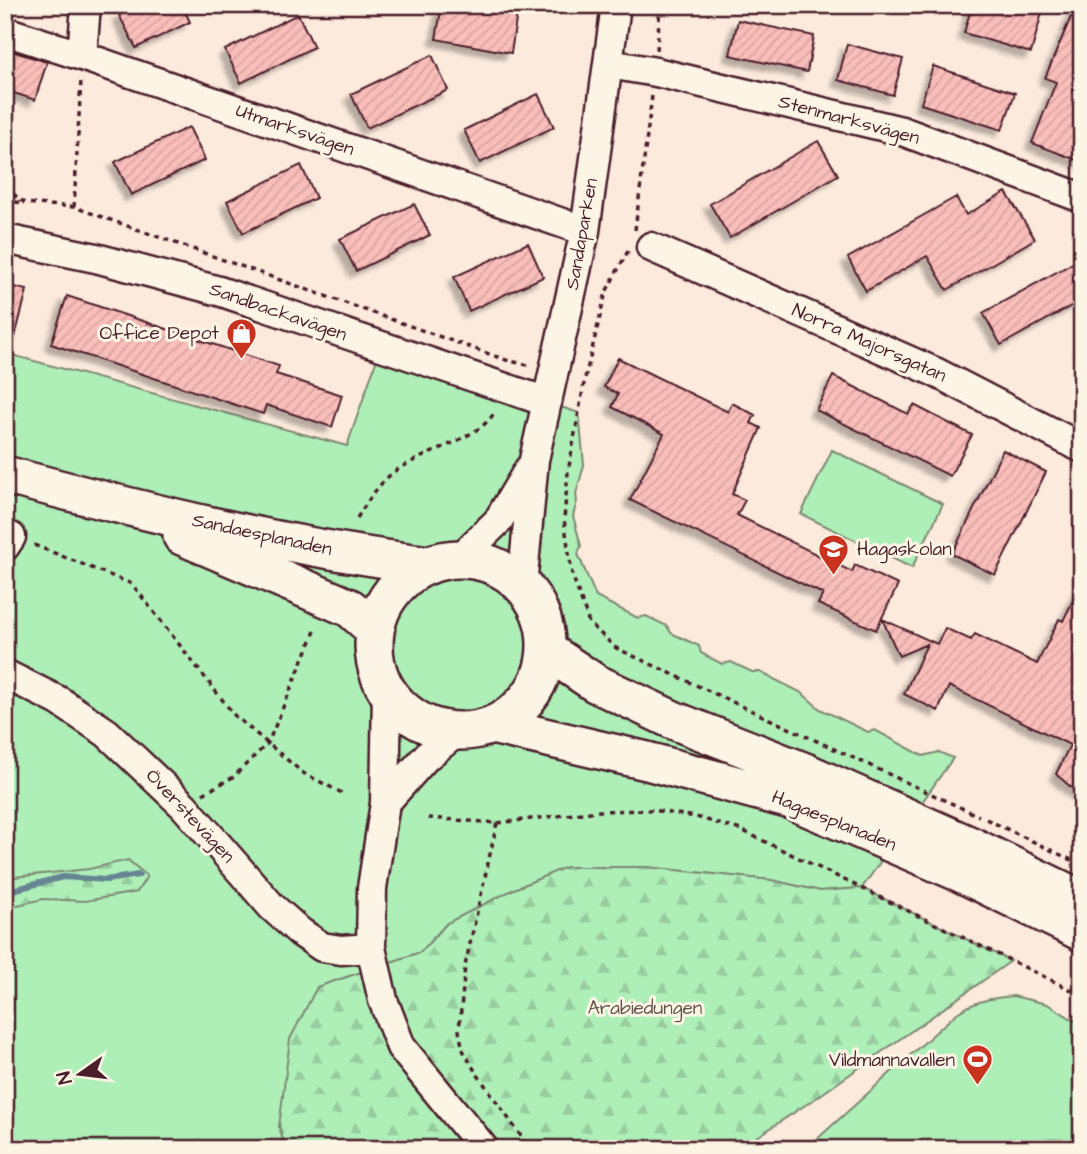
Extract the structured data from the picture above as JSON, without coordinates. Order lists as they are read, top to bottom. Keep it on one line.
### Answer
{"streets":{"main road":["Sandaesplanaden","Hagaesplanaden"],"street":["Stenmarksvägen","Utmarksvägen","Sandaparken","Sandbackavägen","Norra Majorsgatan","Överstevägen"]},"crossings":[["Stenmarksvägen","Sandaparken"],["Utmarksvägen","Sandaparken"],["Sandaparken","Sandbackavägen"],["Sandaparken","Sandaesplanaden"],["Sandaparken","Hagaesplanaden"],["Sandaesplanaden","Hagaesplanaden"]],"parks":["Arabiedungen"],"places":{"shop":["Office Depot"],"school or university":["Hagaskolan"],"sports":["Vildmannavallen"]},"north":"left"}
